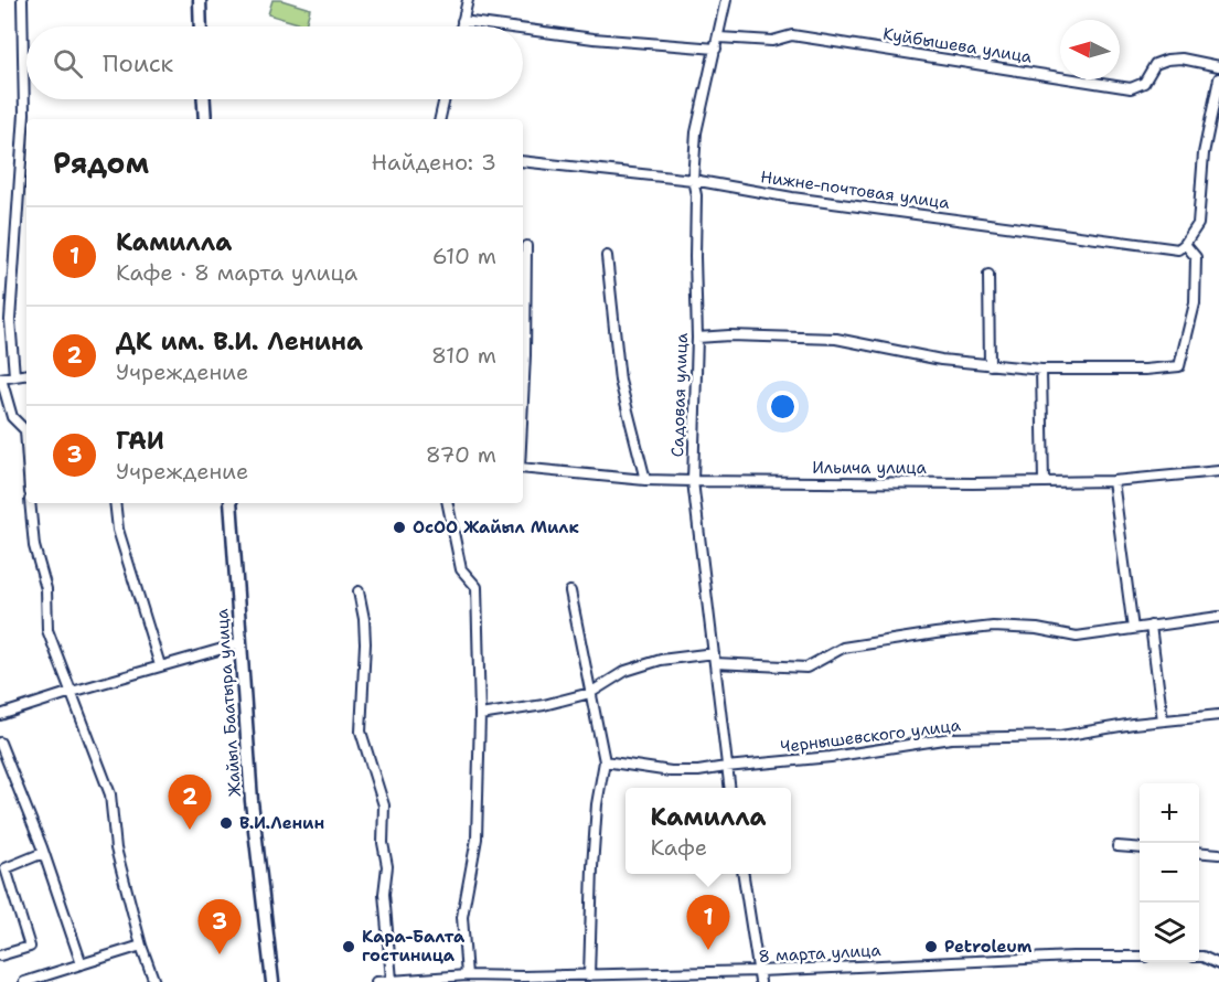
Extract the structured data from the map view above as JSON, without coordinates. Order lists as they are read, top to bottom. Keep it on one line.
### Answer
{"streets":{"highway":["Жайыл Баатыра улица"],"street":["Куйбышева улица","Нижне-почтовая улица","Садовая улица","Ильича улица","Чернышевского улица","8 марта улица"]},"crossings":[["Куйбышева улица","Садовая улица"],["Нижне-почтовая улица","Садовая улица"],["Садовая улица","Ильича улица"],["Садовая улица","Чернышевского улица"]],"places":["ОсОО Жайыл Милк","В.И.Ленин","Кара-Балта гостиница","Petroleum"],"north":"left","page":{"search":"Поиск","heading":["Рядом","Найдено: 3"],"list":[{"mark":"1","name":"Камилла","note":"Кафе · 8 марта улица","value":"610 m"},{"mark":"2","name":"ДК им. В.И. Ленина","note":"Учреждение","value":"810 m"},{"mark":"3","name":"ГАИ","note":"Учреждение","value":"870 m"}],"pins":["2","1","3"],"map_buttons":["+","−"],"popup":["Камилла","Кафе"]}}
